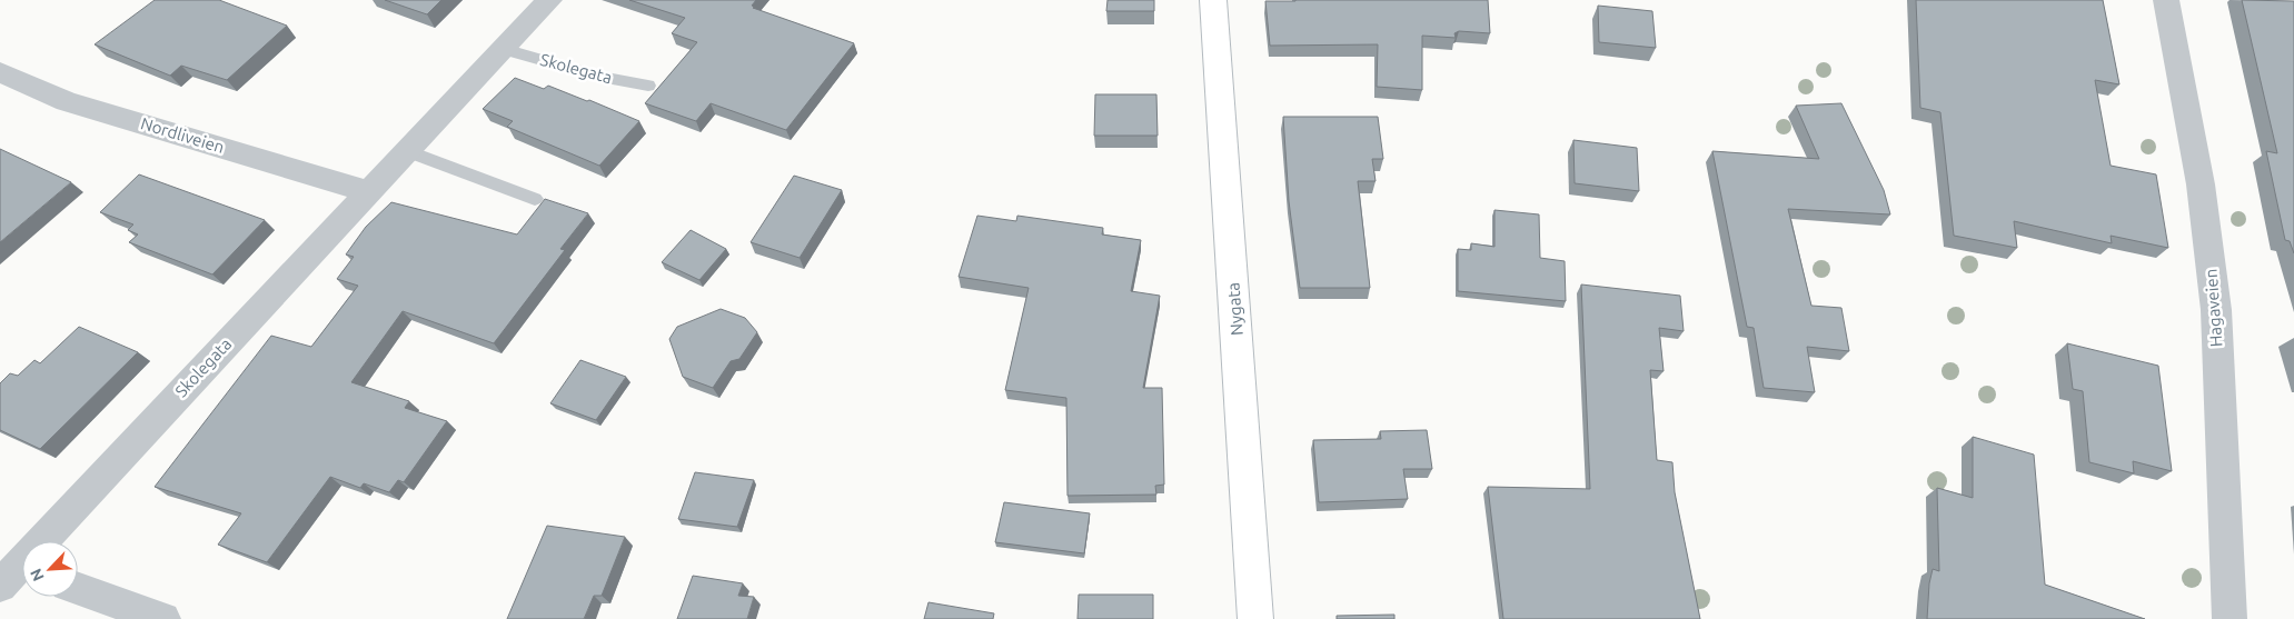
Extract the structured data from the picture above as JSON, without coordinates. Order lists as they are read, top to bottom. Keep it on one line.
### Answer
{"streets":{"main road":["Nygata"],"street":["Skolegata","Nordliveien","Hagaveien"]},"crossings":[["Skolegata","Nordliveien"]],"north":"bottom left"}
